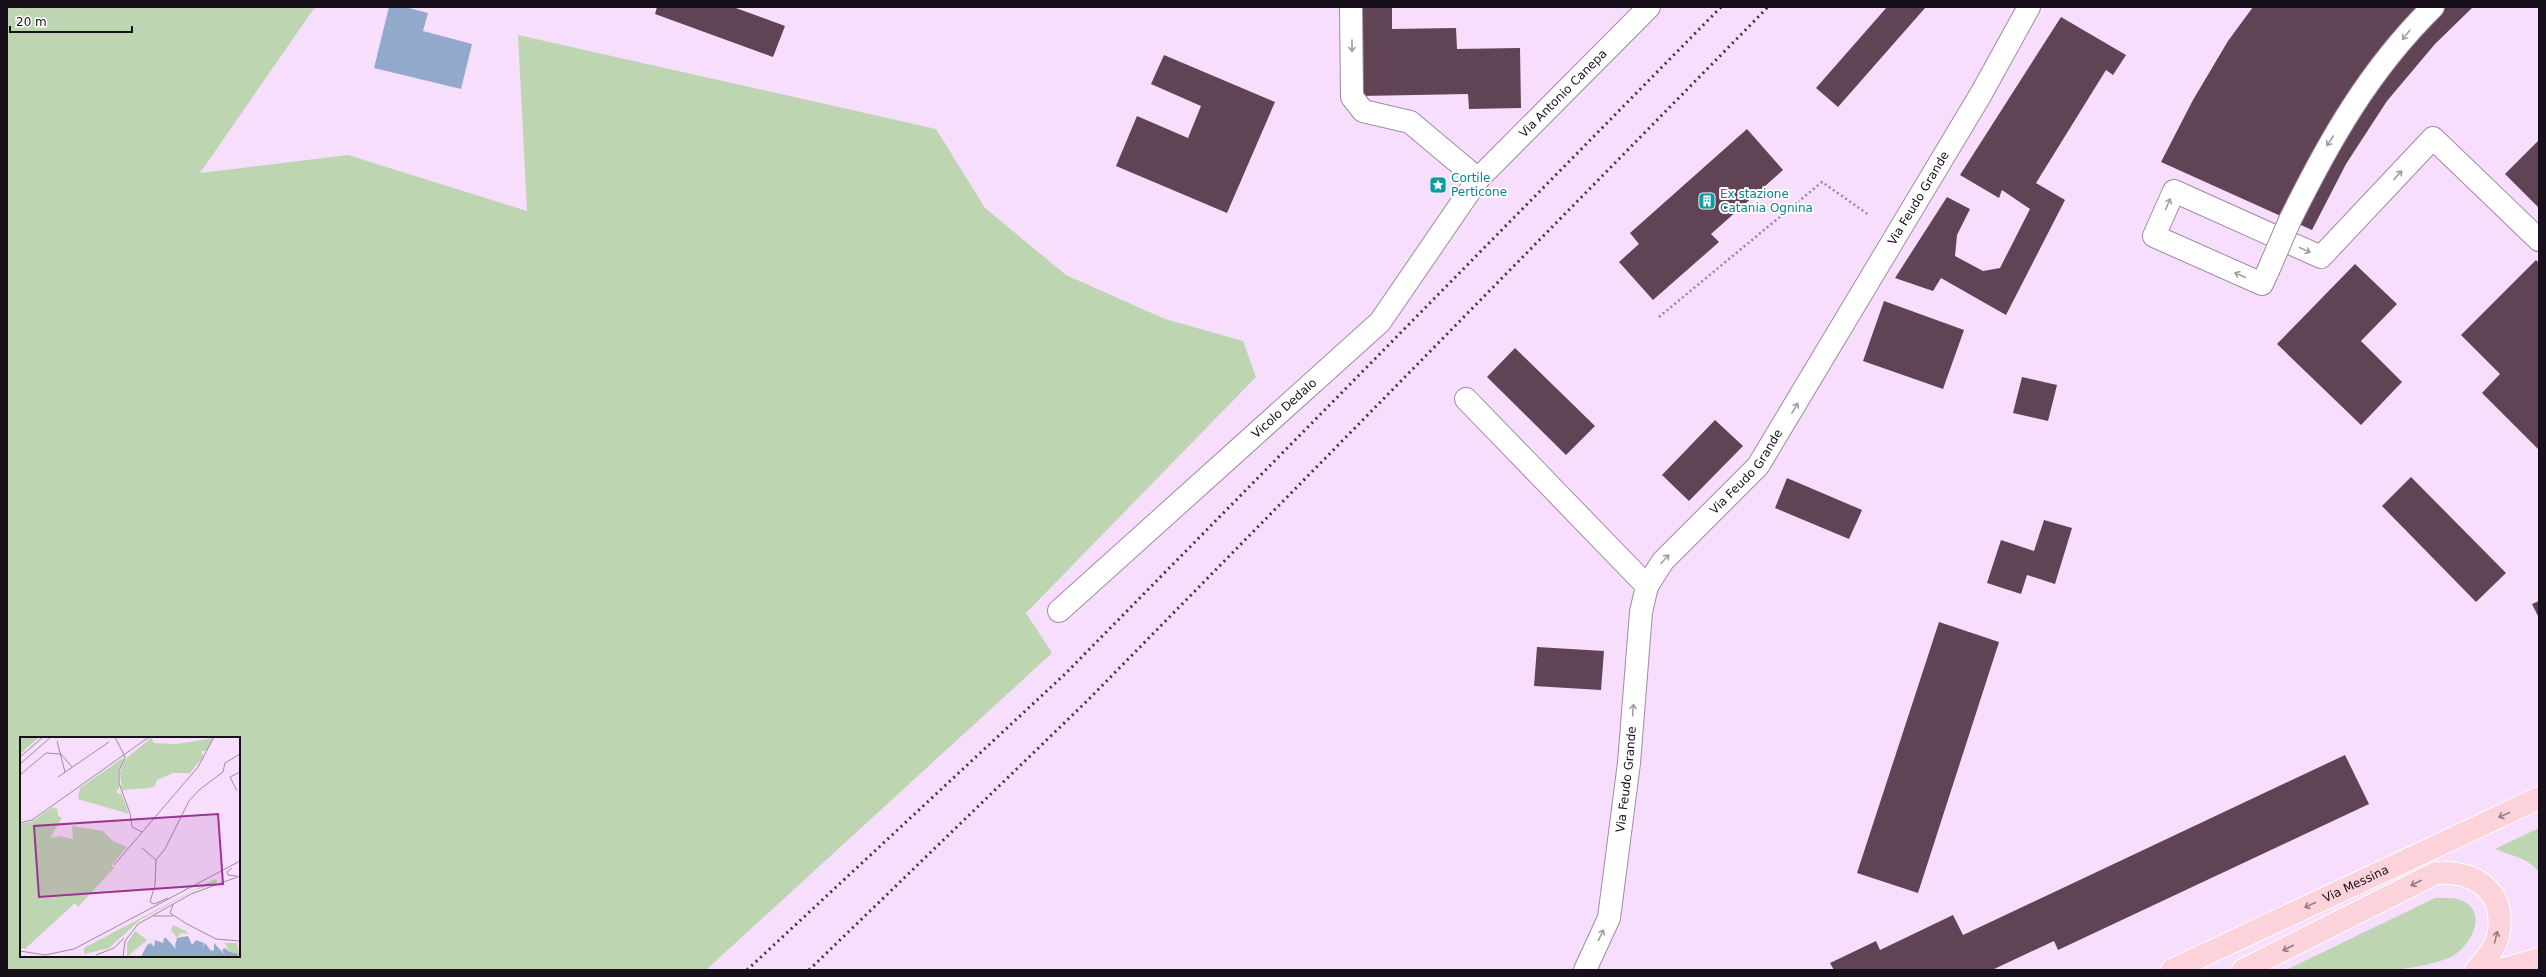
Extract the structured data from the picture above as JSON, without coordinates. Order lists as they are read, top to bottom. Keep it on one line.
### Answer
{"streets":{"main road":["Via Messina"],"street":["Via Antonio Canepa","Via Feudo Grande","Vicolo Dedalo"]},"crossings":[["Via Antonio Canepa","Vicolo Dedalo"]],"one_way":["Via Feudo Grande","Via Messina"],"places":{"place":["Cortile Perticone"],"building":["Ex stazione Catania Ognina"]},"scale_bar":"20 m"}
